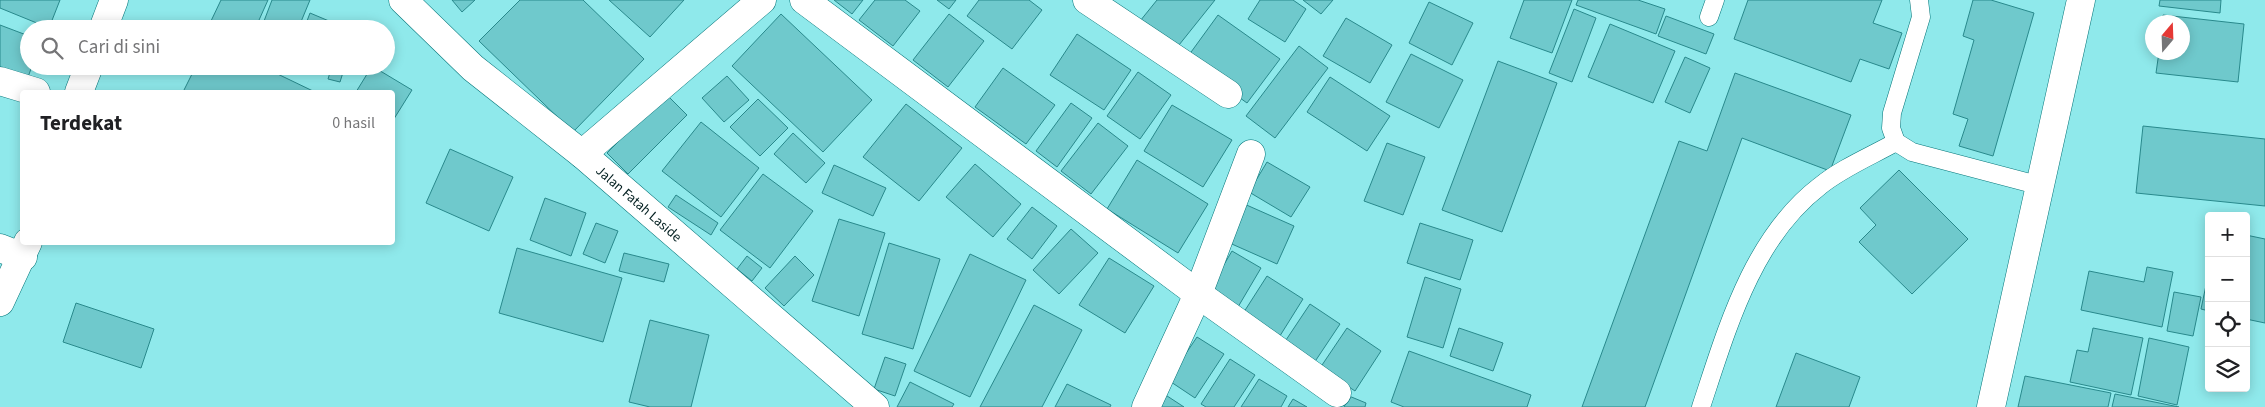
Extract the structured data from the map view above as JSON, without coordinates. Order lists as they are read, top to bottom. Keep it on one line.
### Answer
{"streets":{"street":["Jalan Fatah Laside"]},"north":"top","page":{"search":"Cari di sini","heading":["Terdekat","0 hasil"],"map_buttons":["+","−"]}}
